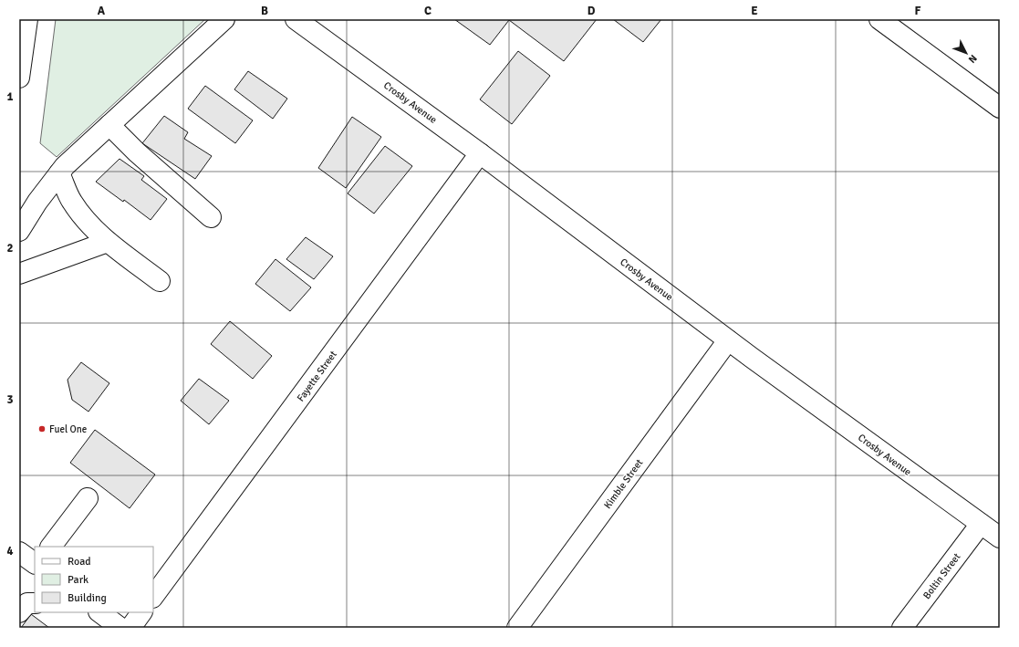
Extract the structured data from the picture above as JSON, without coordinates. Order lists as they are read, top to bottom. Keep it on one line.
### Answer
{"streets":{"main road":["Crosby Avenue","Fayette Street","Kimble Street","Boltin Street"]},"crossings":[["Crosby Avenue","Fayette Street"],["Crosby Avenue","Kimble Street"],["Crosby Avenue","Boltin Street"]],"places":["Fuel One"],"legend":["Road","Park","Building"],"north":"bottom right","grid":{"columns":["A","B","C","D","E","F"],"rows":["1","2","3","4"]}}
